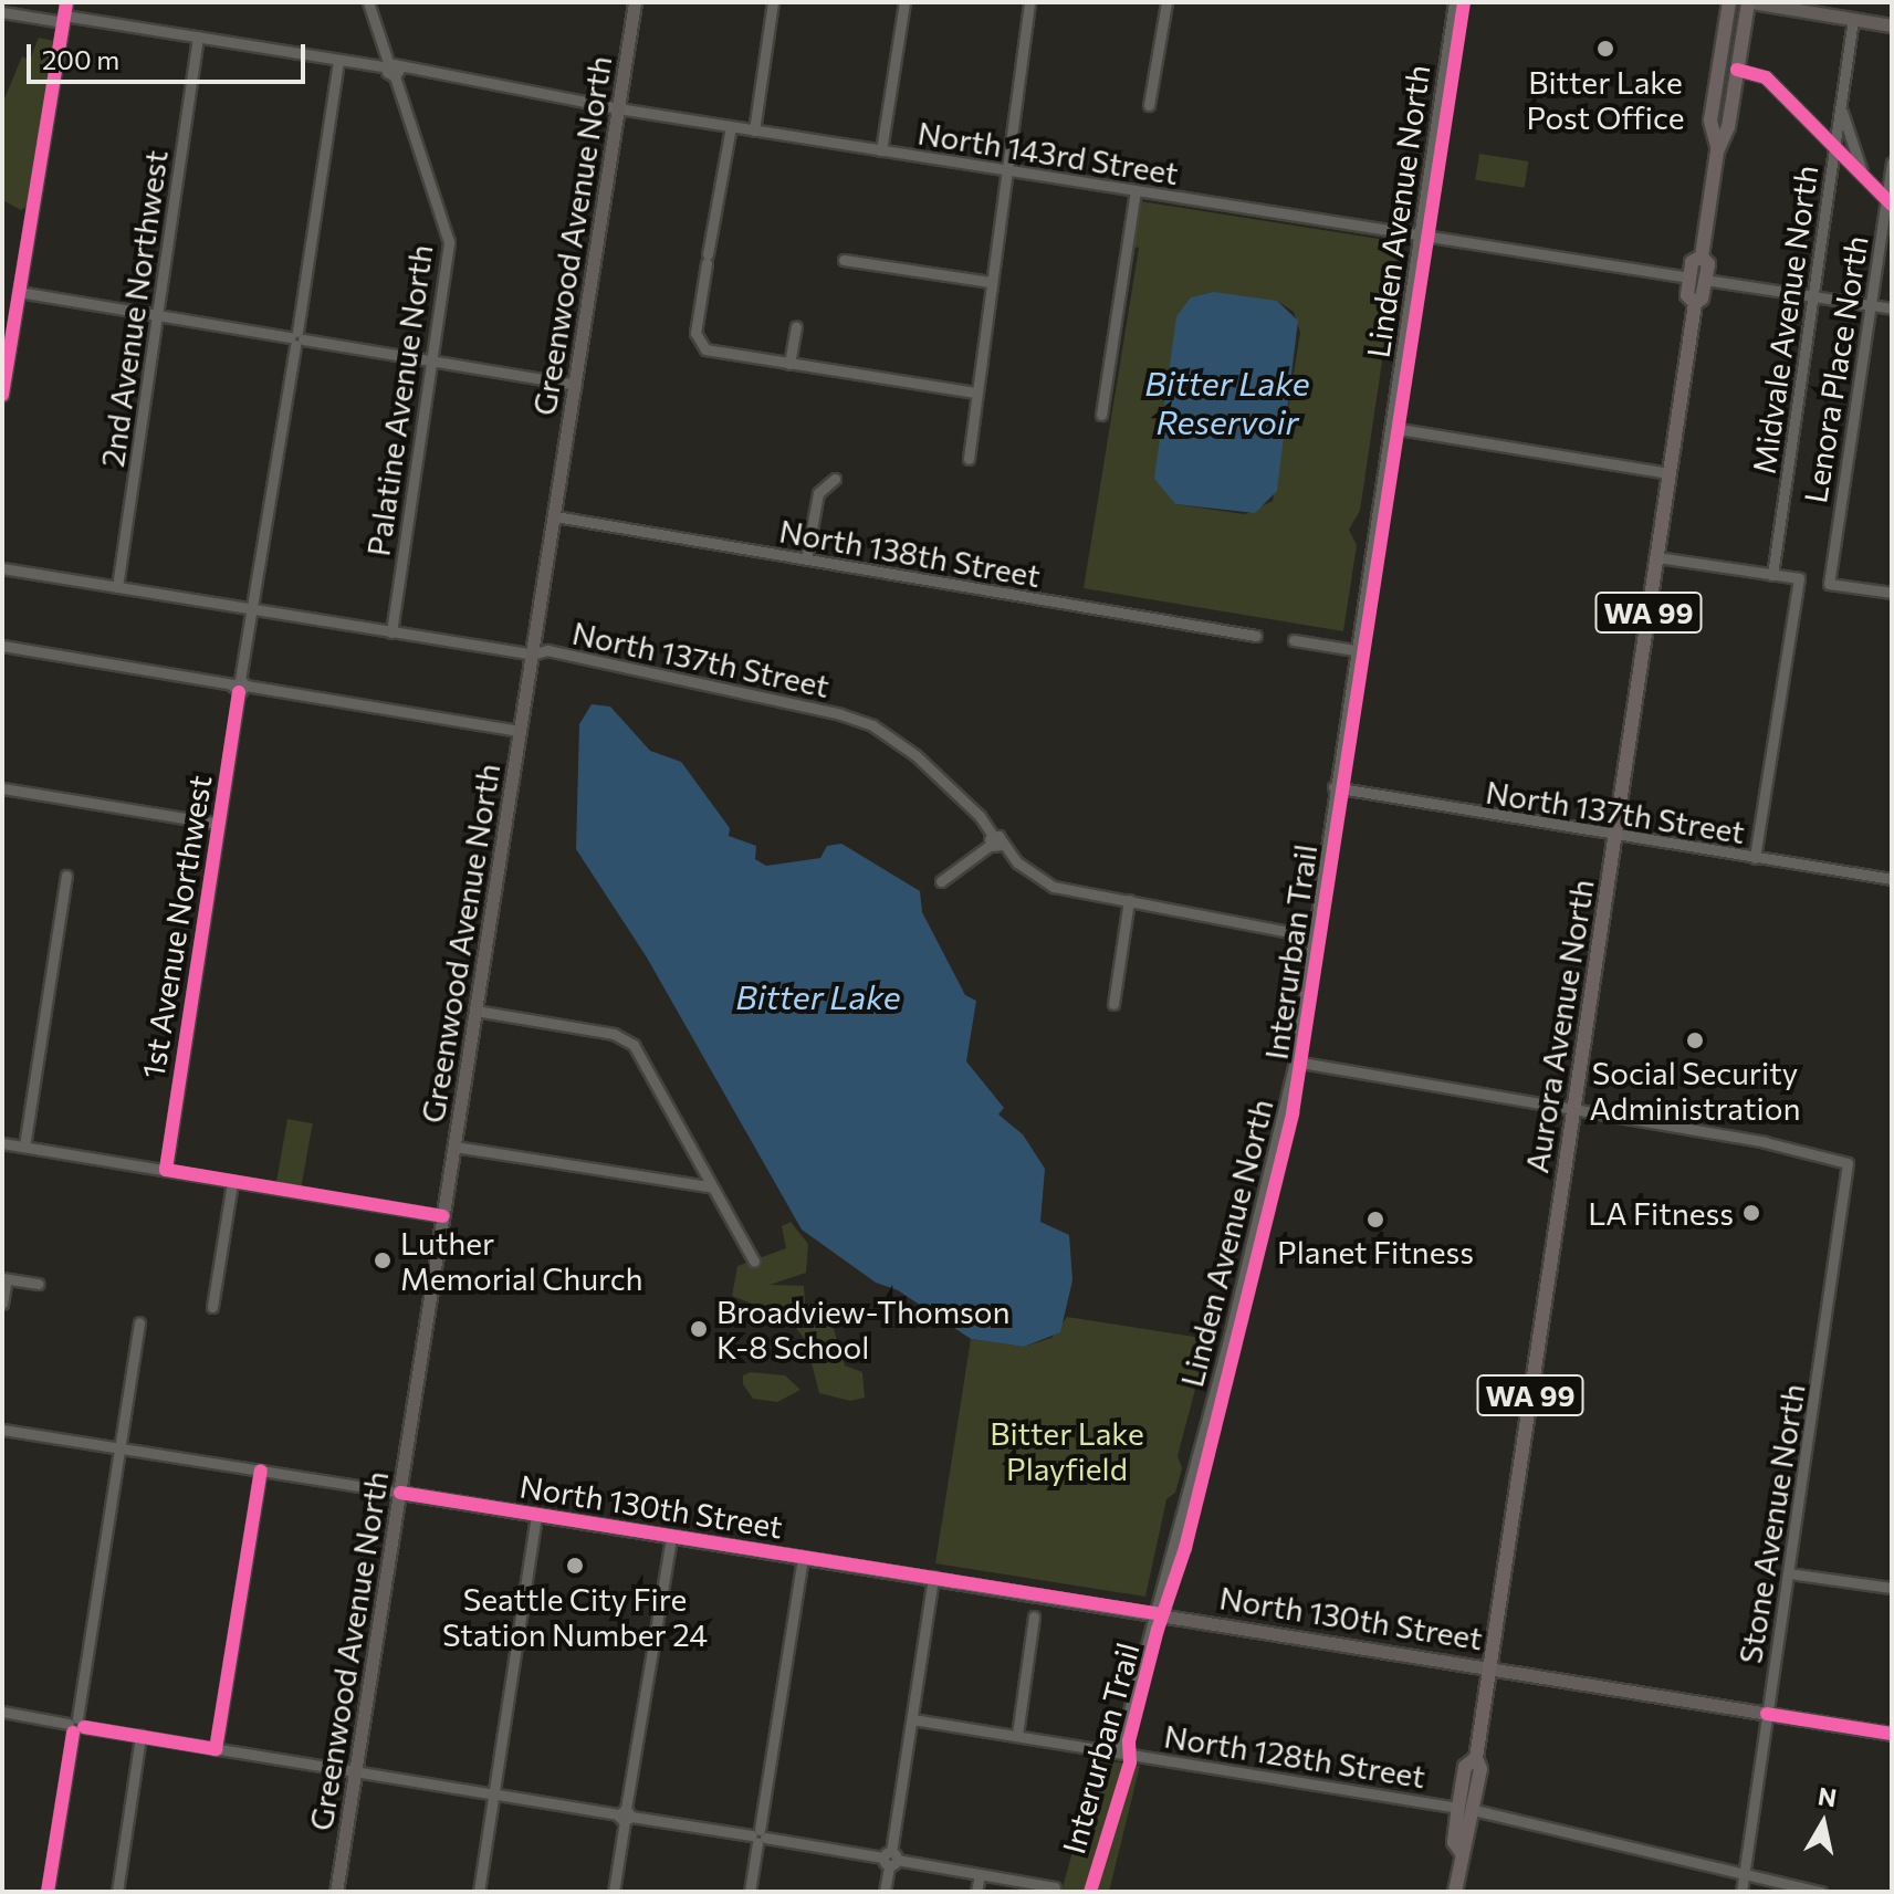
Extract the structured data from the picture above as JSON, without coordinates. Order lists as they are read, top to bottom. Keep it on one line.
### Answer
{"streets":{"highway":["WA 99","Aurora Avenue North"],"main road":["Greenwood Avenue North","North 130th Street"],"street":["North 143rd Street","Linden Avenue North","2nd Avenue Northwest","Midvale Avenue North","Lenora Place North","Palatine Avenue North","North 138th Street","North 137th Street","1st Avenue Northwest","Stone Avenue North","North 128th Street"],"cycle path":["Interurban Trail"]},"crossings":[["North 143rd Street","Linden Avenue North"],["North 143rd Street","Greenwood Avenue North"],["North 143rd Street","2nd Avenue Northwest"],["North 143rd Street","Palatine Avenue North"],["North 143rd Street","1st Avenue Northwest"],["North 143rd Street","Aurora Avenue North"],["Linden Avenue North","North 137th Street"],["Linden Avenue North","North 130th Street"],["Linden Avenue North","North 128th Street"],["Greenwood Avenue North","North 138th Street"],["Greenwood Avenue North","North 137th Street"],["Greenwood Avenue North","North 130th Street"],["2nd Avenue Northwest","North 137th Street"],["Palatine Avenue North","North 137th Street"],["North 137th Street","1st Avenue Northwest"],["North 137th Street","Aurora Avenue North"],["Aurora Avenue North","North 130th Street"],["Aurora Avenue North","Stone Avenue North"],["Aurora Avenue North","North 128th Street"],["North 130th Street","Stone Avenue North"]],"water":["Bitter Lake Reservoir","Bitter Lake"],"parks":["Bitter Lake Playfield"],"places":["Bitter Lake Post Office","Social Security Administration","LA Fitness","Planet Fitness","Luther Memorial Church","Broadview-Thomson K-8 School","Seattle City Fire Station Number 24"],"scale_bar":"200 m","north":"top"}
